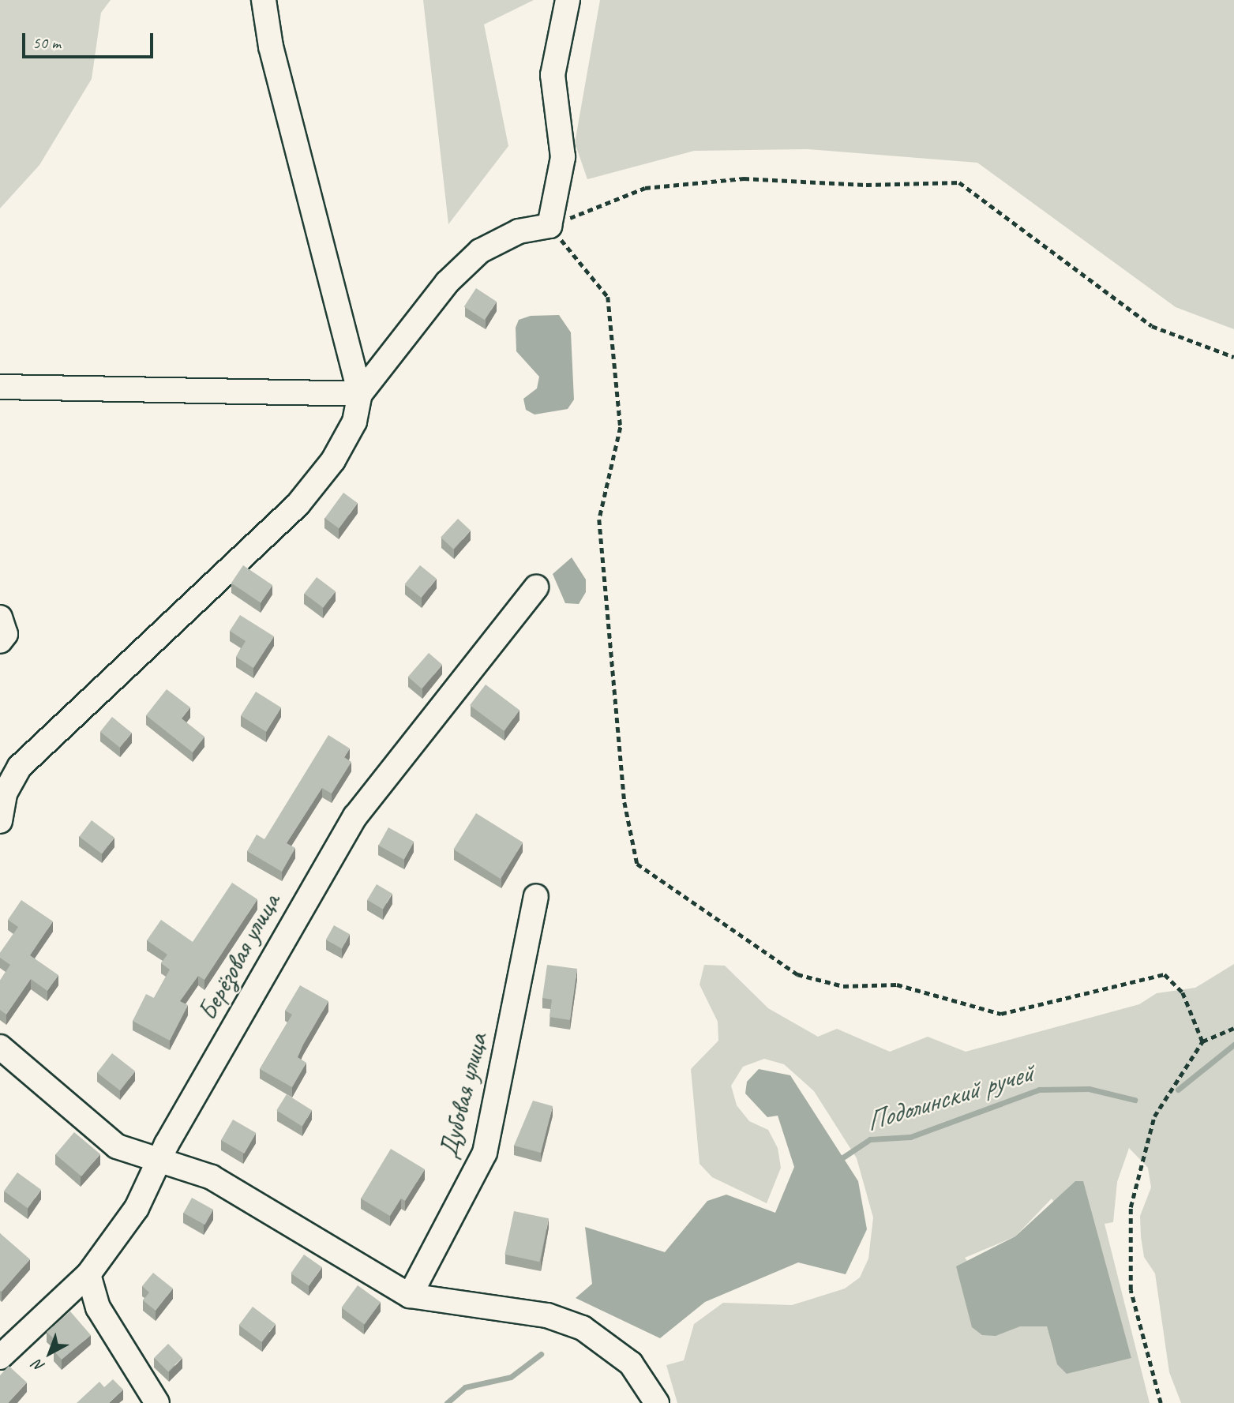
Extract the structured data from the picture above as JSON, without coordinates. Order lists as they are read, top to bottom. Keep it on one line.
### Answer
{"streets":{"street":["Берёзовая улица","Дубовая улица"]},"water":["Подолинский ручей"],"scale_bar":"50 m","north":"bottom left"}
